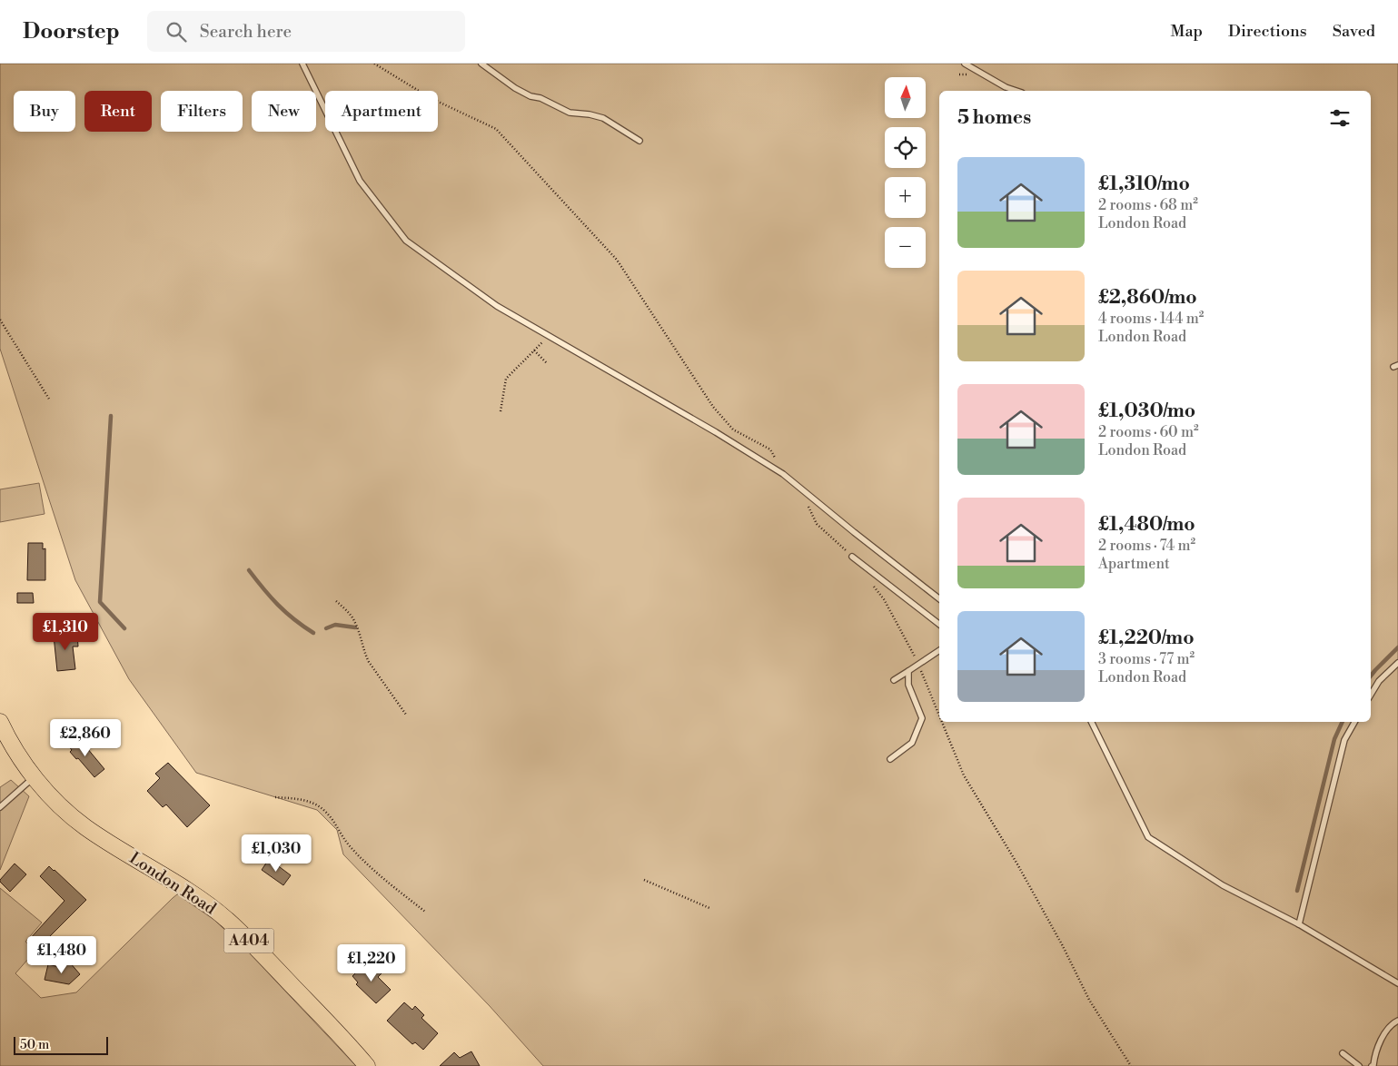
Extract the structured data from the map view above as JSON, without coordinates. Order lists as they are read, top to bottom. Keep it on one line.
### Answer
{"streets":{"main road":["London Road","A404"]},"scale_bar":"50 m","north":"top","page":{"header":"Doorstep","search":"Search here","nav":["Map","Directions","Saved"],"map_buttons":["+","−"],"chip":["Buy","Rent","Filters","New","Apartment"],"heading":"5 homes","list":[{"name":"£1,310/mo","note":"2 rooms · 68 m² · London Road"},{"name":"£2,860/mo","note":"4 rooms · 144 m² · London Road"},{"name":"£1,030/mo","note":"2 rooms · 60 m² · London Road"},{"name":"£1,480/mo","note":"2 rooms · 74 m² · Apartment"},{"name":"£1,220/mo","note":"3 rooms · 77 m² · London Road"}],"price":["£1,310","£2,860","£1,030","£1,480","£1,220"],"scale":"50 m"}}
